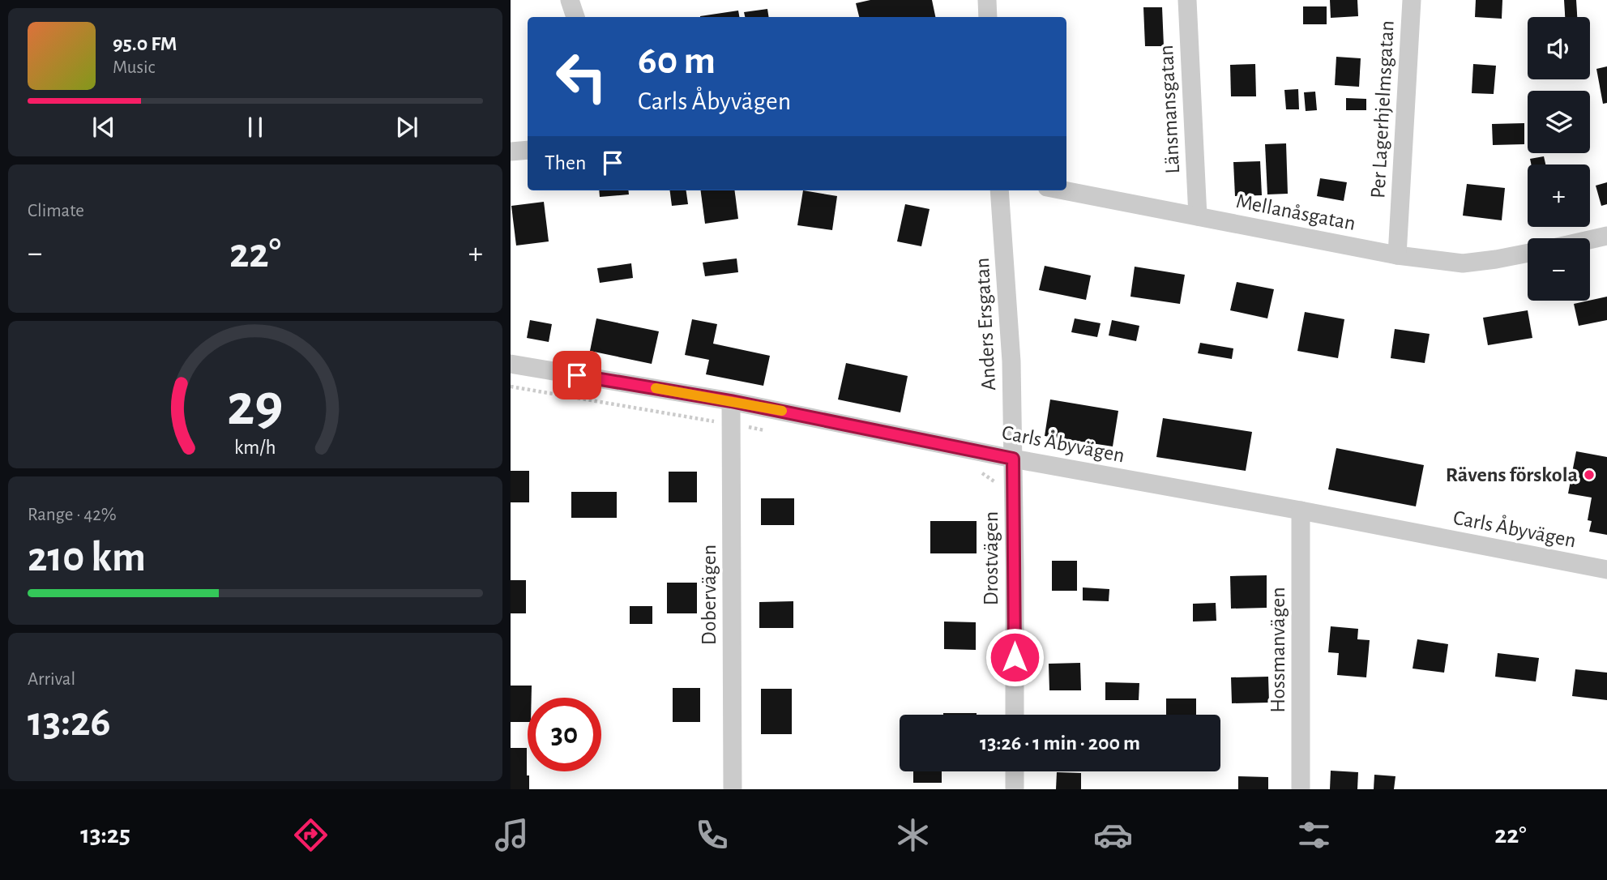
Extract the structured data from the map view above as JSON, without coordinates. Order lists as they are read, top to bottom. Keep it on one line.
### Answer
{"streets":{"street":["Länsmansgatan","Per Lagerhjelmsgatan","Mellanåsgatan","Anders Ersgatan","Carls Åbyvägen","Drostvägen","Dobervägen","Hossmanvägen"]},"crossings":[["Länsmansgatan","Mellanåsgatan"],["Per Lagerhjelmsgatan","Mellanåsgatan"],["Anders Ersgatan","Carls Åbyvägen"],["Anders Ersgatan","Drostvägen"],["Carls Åbyvägen","Drostvägen"],["Carls Åbyvägen","Dobervägen"],["Carls Åbyvägen","Hossmanvägen"]],"places":["Rävens förskola"],"page":{"map_buttons":["+","−"],"turn":["60 m","Carls Åbyvägen"],"song":["95.0 FM","Music"],"then":"Then","tile":["Climate",["Range · 42%","210 km"],["Arrival","13:26"]],"heat":["−","22°","+"],"limit":"30","trip":"13:26 · 1 min · 200 m","tabs":["13:25","22°"],"gauge":["29","km/h"]}}
